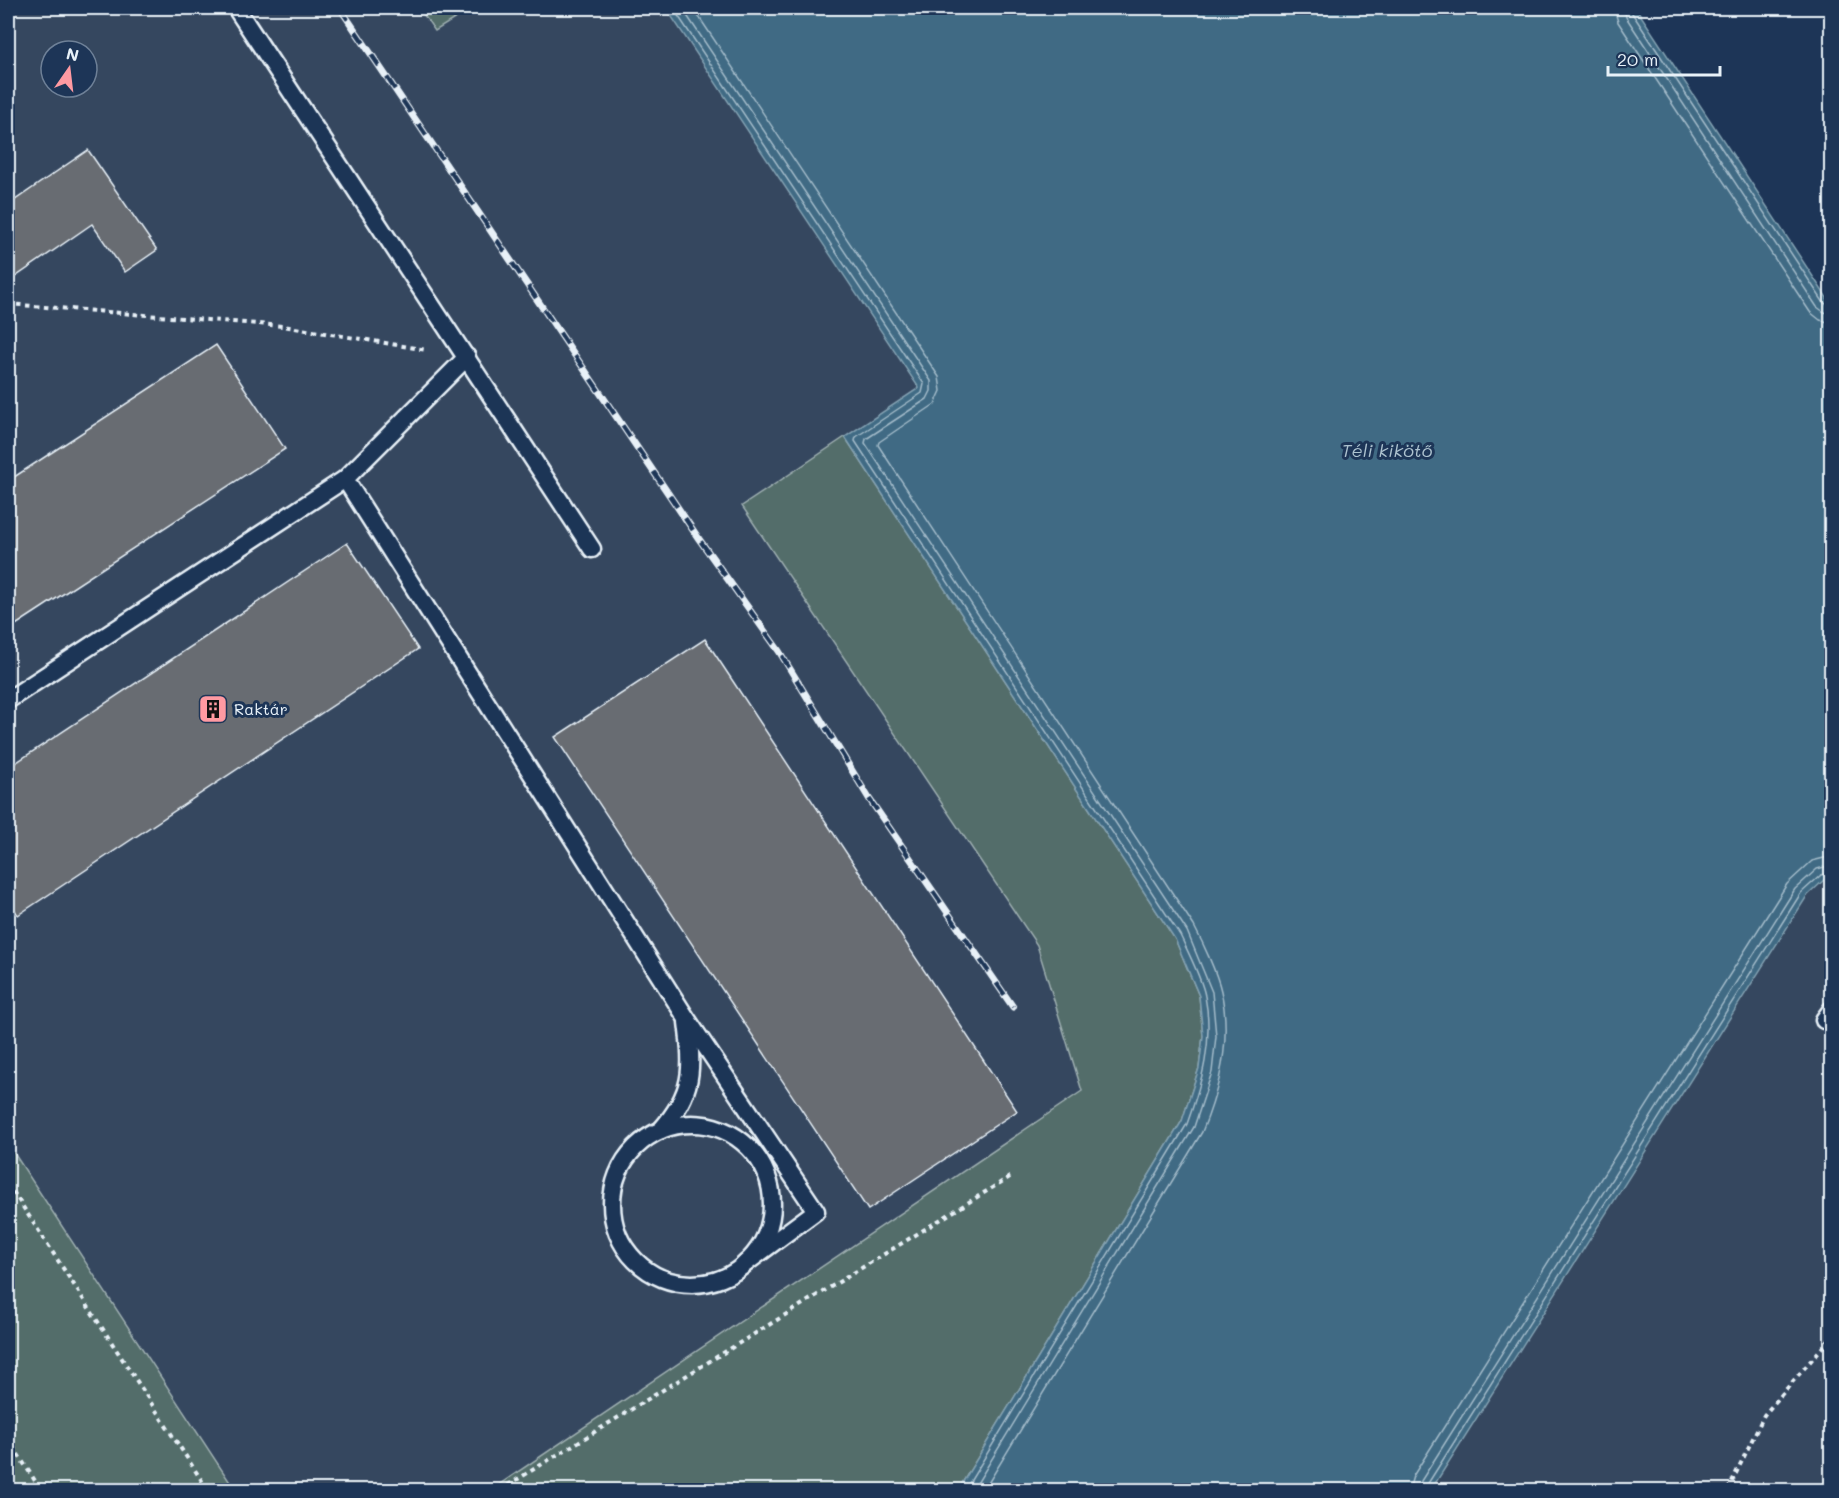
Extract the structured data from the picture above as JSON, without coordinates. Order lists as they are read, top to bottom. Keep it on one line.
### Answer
{"water":["Téli kikötő"],"places":{"building":["Raktár"]},"scale_bar":"20 m","north":"top"}
